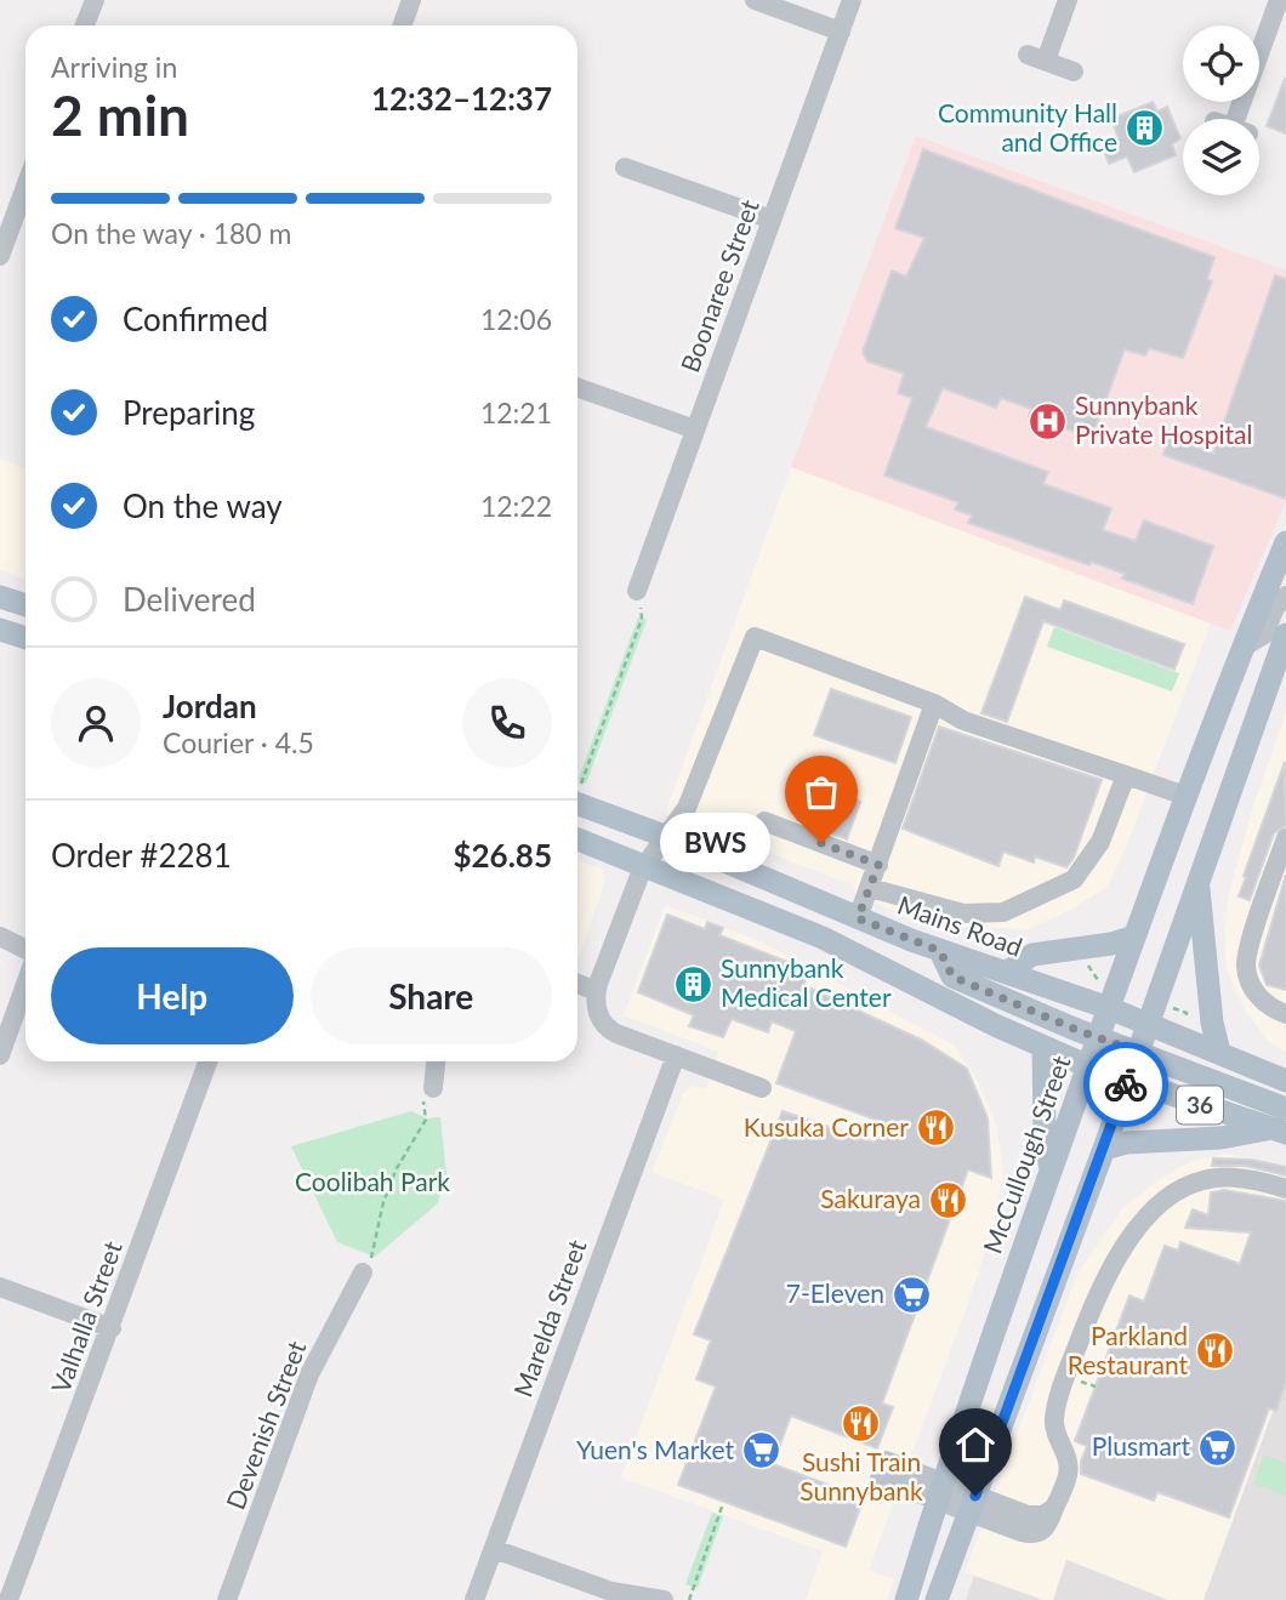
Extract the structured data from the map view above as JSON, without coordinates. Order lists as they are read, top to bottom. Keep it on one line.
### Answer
{"streets":{"main road":["Mains Road","36","McCullough Street"],"street":["Boonaree Street","Valhalla Street","Marelda Street","Devenish Street"]},"crossings":[["Mains Road","McCullough Street"],["36","McCullough Street"]],"parks":["Coolibah Park"],"places":{"building":["Community Hall and Office","Sunnybank Medical Center"],"hospital":["Sunnybank Private Hospital"],"other":["BWS"],"restaurant":["Kusuka Corner","Sakuraya","Parkland Restaurant","Sushi Train Sunnybank"],"supermarket":["7-Eleven","Plusmart","Yuen's Market"]},"page":{"heading":["2 min","Arriving in","12:32–12:37"],"panel":["Jordan","Courier · 4.5","Order #2281","$26.85"],"bar":"On the way · 180 m","list":[["Confirmed","12:06"],["Preparing","12:21"],["On the way","12:22"],"Delivered"],"bubble":"BWS","buttons":["Help","Share"]}}
